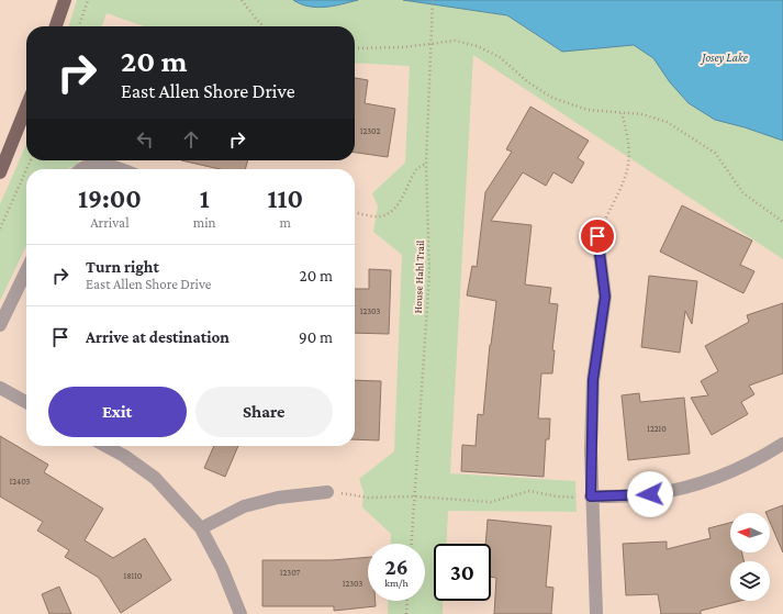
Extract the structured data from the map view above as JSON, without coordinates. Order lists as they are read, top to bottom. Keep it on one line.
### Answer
{"streets":{"path":["House Hahl Trail"]},"water":["Josey Lake"],"house_numbers":["12302","12303","12210","12403","12307","18110","12303"],"north":"left","page":{"turn":["20 m","East Allen Shore Drive"],"eta":["19:00","Arrival","1","min","110","m"],"list":[{"name":"Turn right","note":"East Allen Shore Drive","value":"20 m"},{"name":"Arrive at destination","value":"90 m"}],"buttons":["Exit","Share"],"speed":"26 km/h","limit":"30"}}
